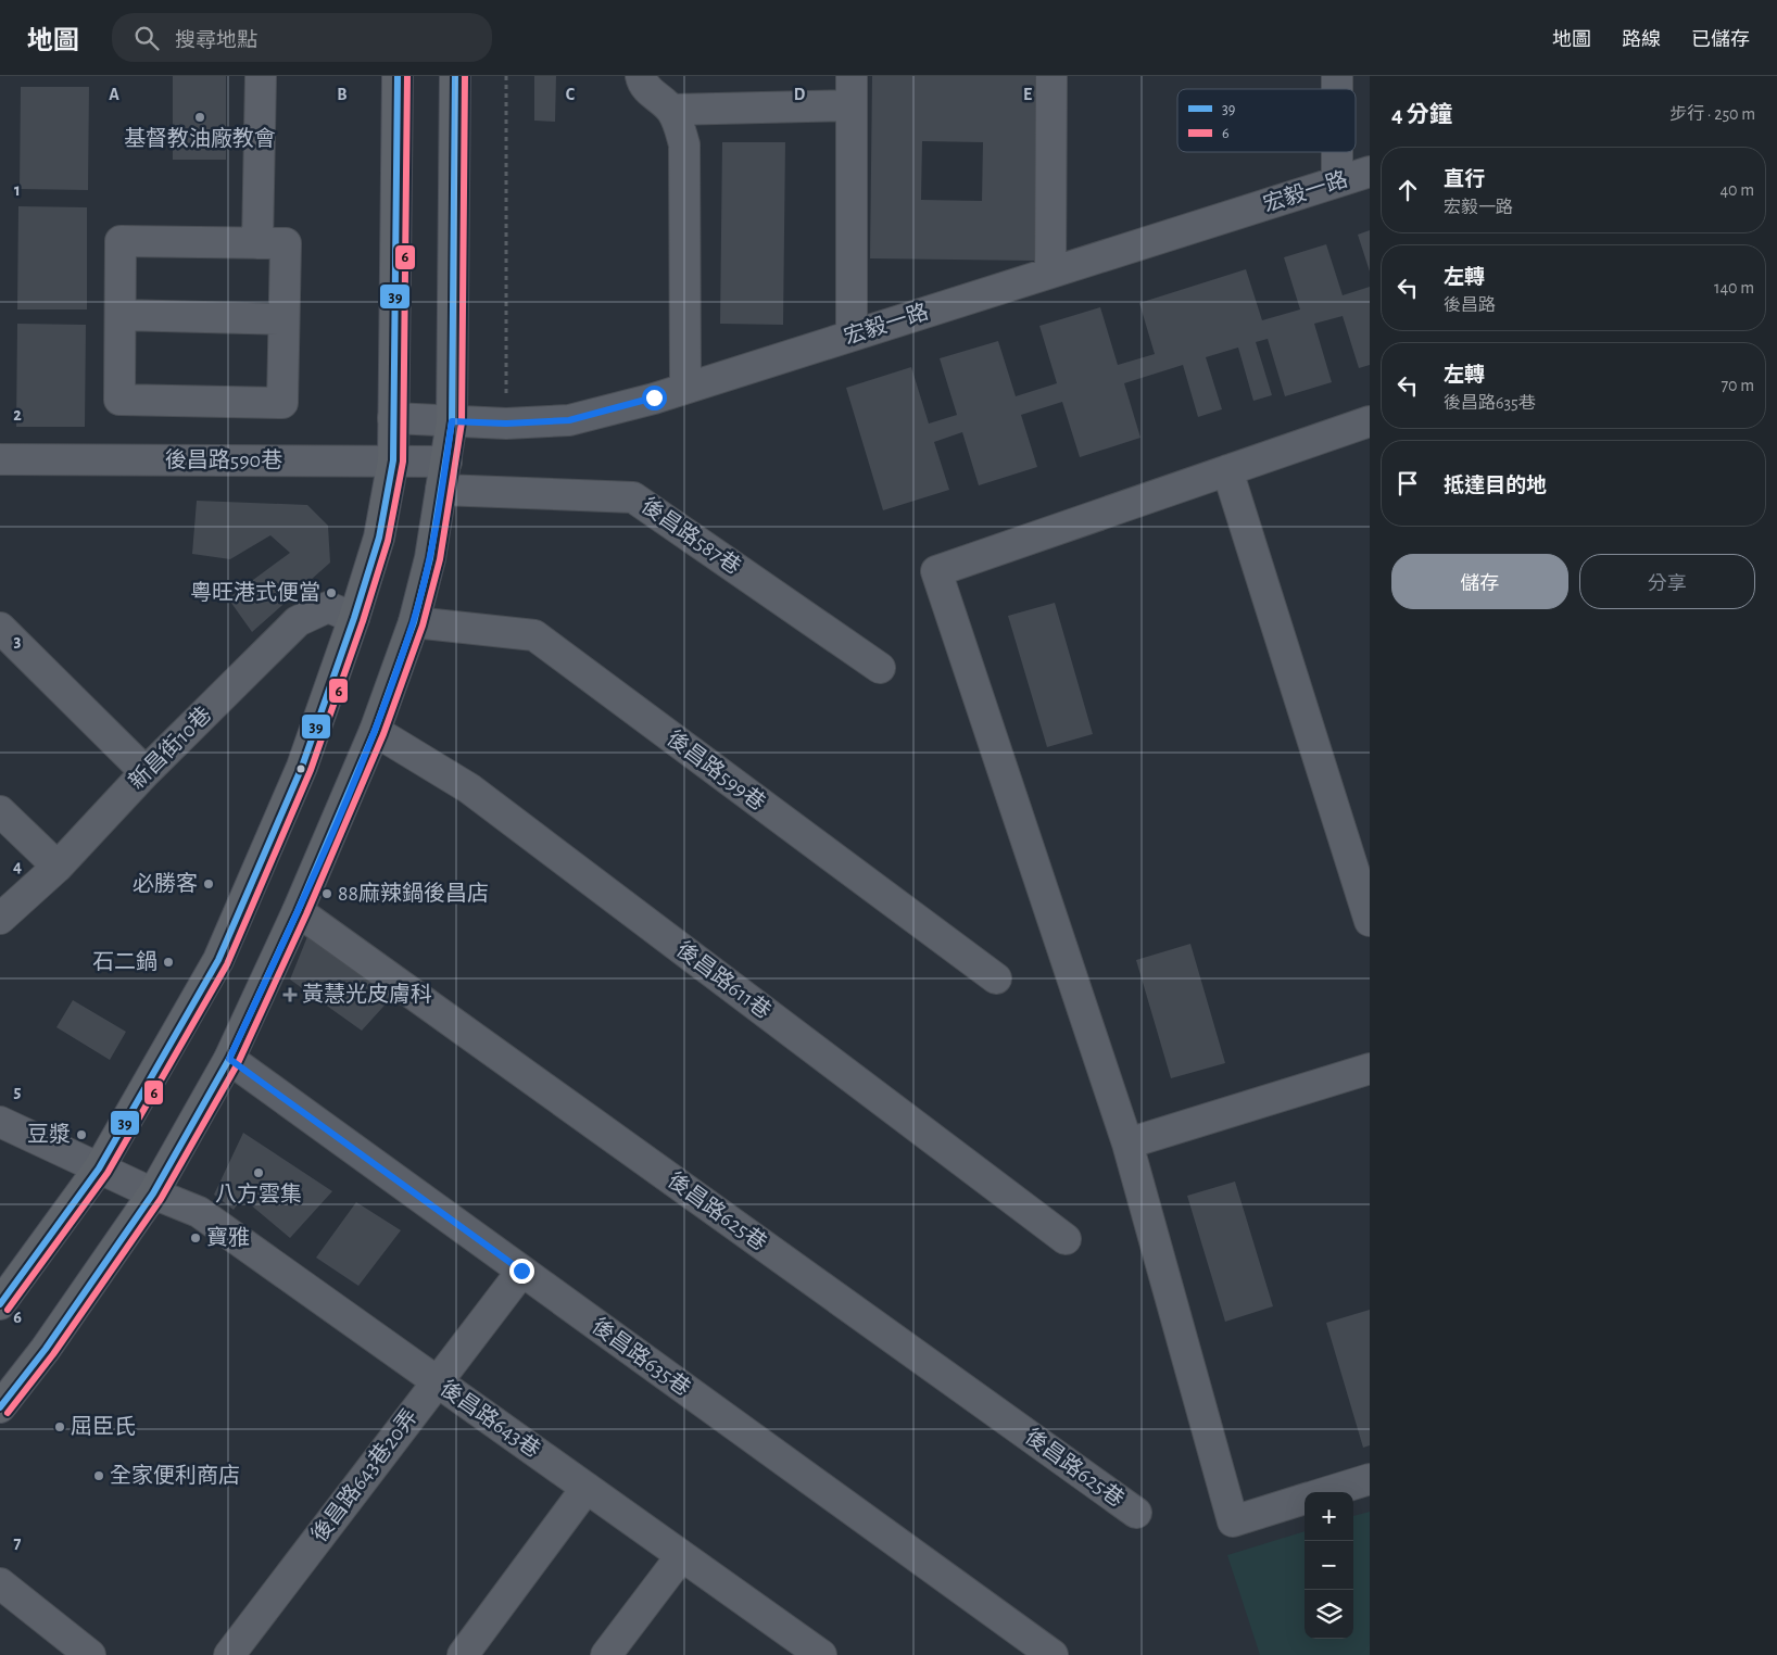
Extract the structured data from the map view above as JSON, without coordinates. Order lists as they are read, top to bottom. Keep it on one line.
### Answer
{"streets":{"street":["宏毅一路","後昌路590巷","後昌路587巷","新昌街10巷","後昌路599巷","後昌路611巷","後昌路625巷","後昌路635巷","後昌路643巷","後昌路643巷20弄"]},"crossings":[["後昌路590巷","後昌路587巷"],["後昌路635巷","後昌路643巷20弄"],["後昌路643巷","後昌路643巷20弄"]],"places":{"other":["基督教油廠教會","粵旺港式便當","必勝客","88麻辣鍋後昌店","石二鍋","豆漿","八方雲集","寶雅","屈臣氏","全家便利商店"],"health":["黃慧光皮膚科"]},"lines":["transit line 39","transit line 6"],"legend":["39","6"],"page":{"header":"地圖","search":"搜尋地點","nav":["地圖","路線","已儲存"],"heading":["4 分鐘","步行 · 250 m"],"list":[["直行","宏毅一路","40 m"],["左轉","後昌路","140 m"],["左轉","後昌路635巷","70 m"],"抵達目的地"],"buttons":["儲存","分享"],"map_buttons":["+","−"]},"grid":{"columns":["A","B","C","D","E"],"rows":["1","2","3","4","5","6","7"]}}
